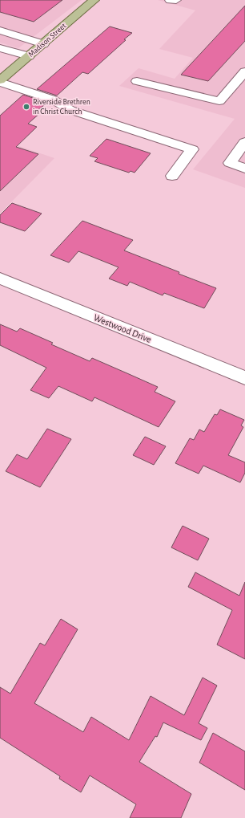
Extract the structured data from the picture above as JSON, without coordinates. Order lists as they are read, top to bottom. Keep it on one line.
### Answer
{"streets":{"main road":["Madison Street"],"street":["Westwood Drive"]},"places":["Riverside Brethren in Christ Church"]}
